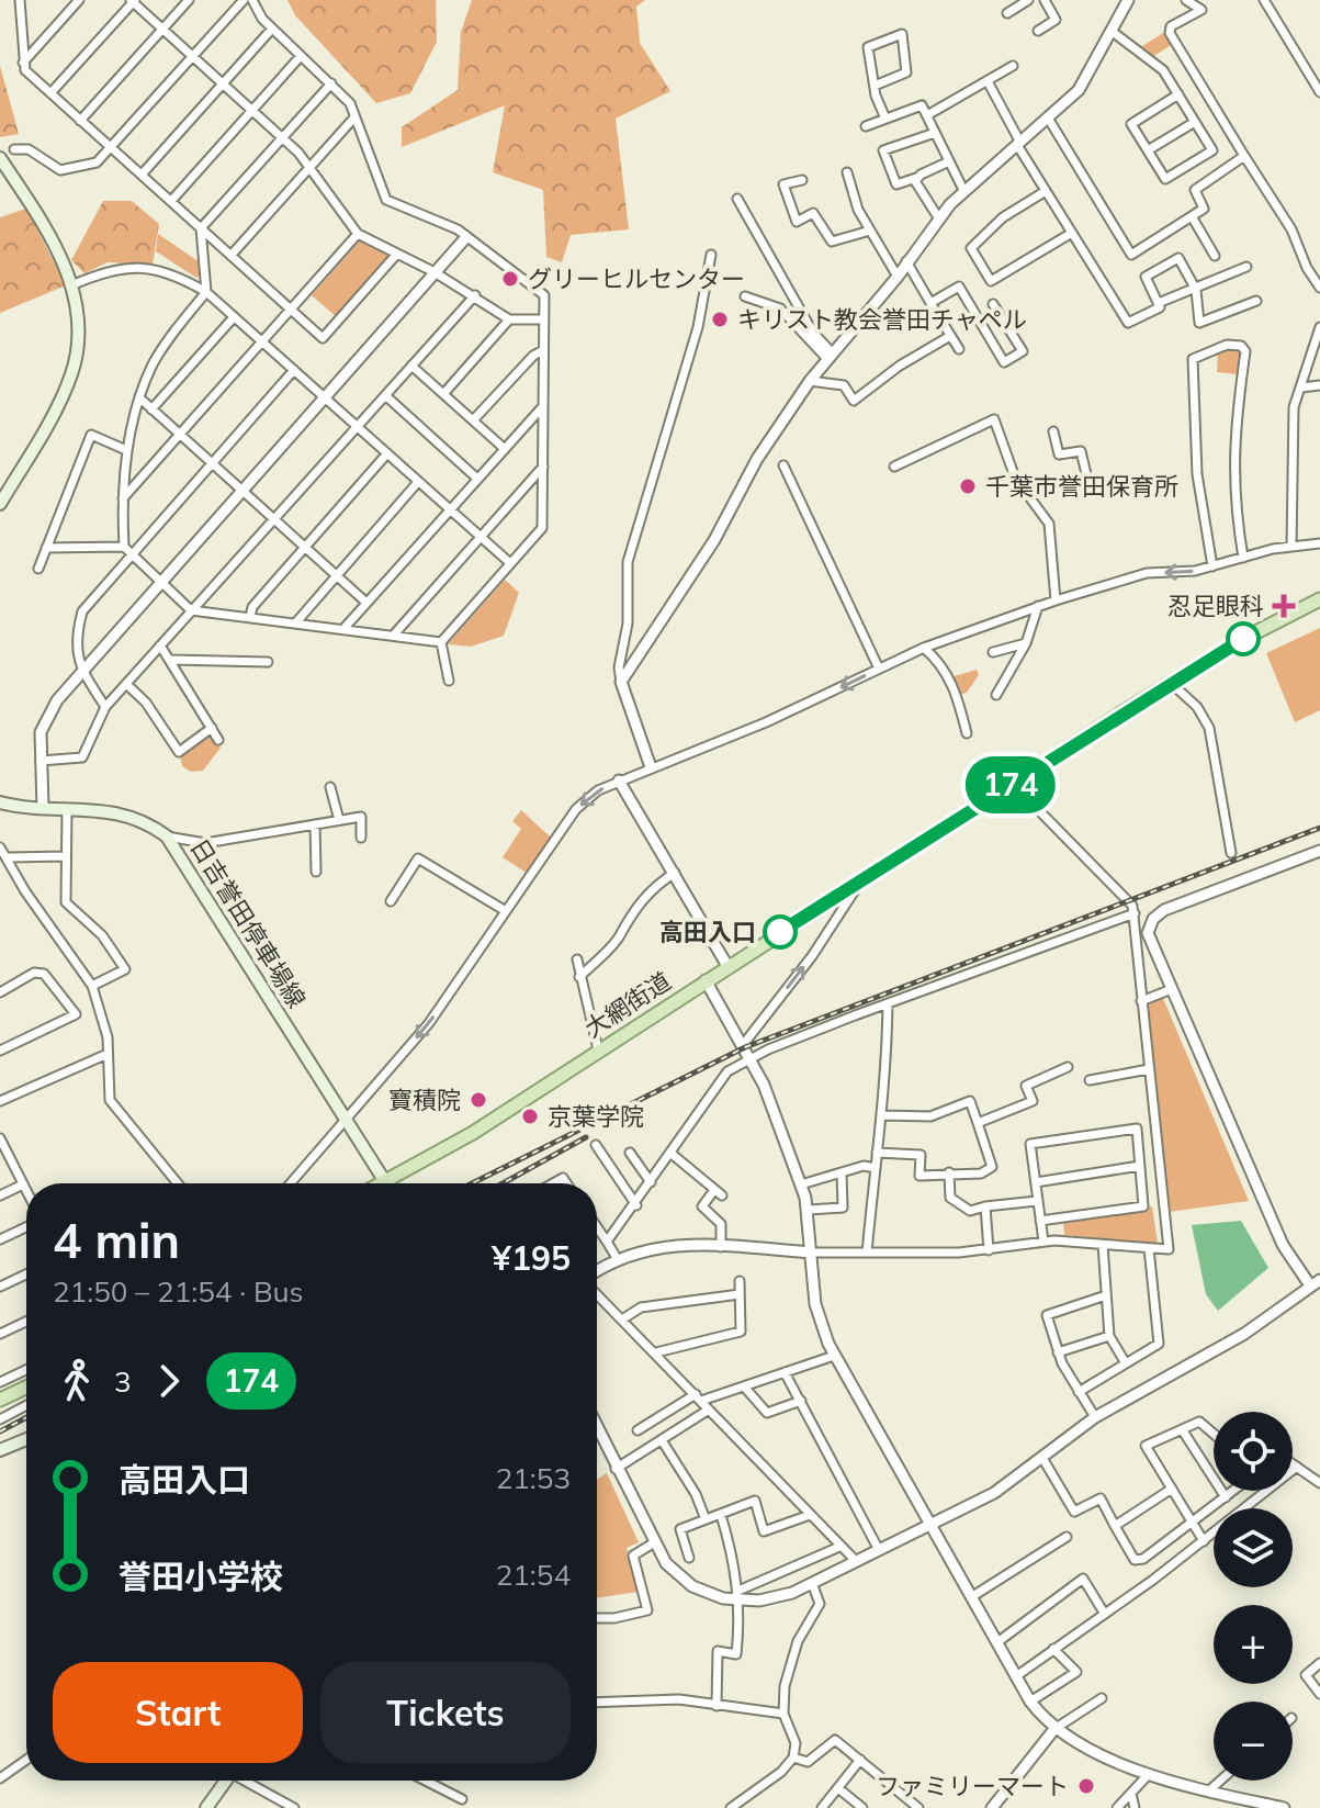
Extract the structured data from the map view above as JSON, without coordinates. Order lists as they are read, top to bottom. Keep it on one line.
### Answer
{"streets":{"main road":["日吉誉田停車場線","大網街道"]},"crossings":[["日吉誉田停車場線","大網街道"]],"places":{"other":["グリーヒルセンター","キリスト教会誉田チャペル","千葉市誉田保育所","高田入口","寶積院","京葉学院","ファミリーマート"],"health":["忍足眼科"]},"lines":["bus line 174"],"page":{"on_map":"174","heading":["4 min","21:50 – 21:54 · Bus","¥195"],"legs":["3","174"],"map_buttons":["+","−"],"list":[{"name":"高田入口","value":"21:53"},{"name":"誉田小学校","value":"21:54"}],"buttons":["Start","Tickets"]}}
